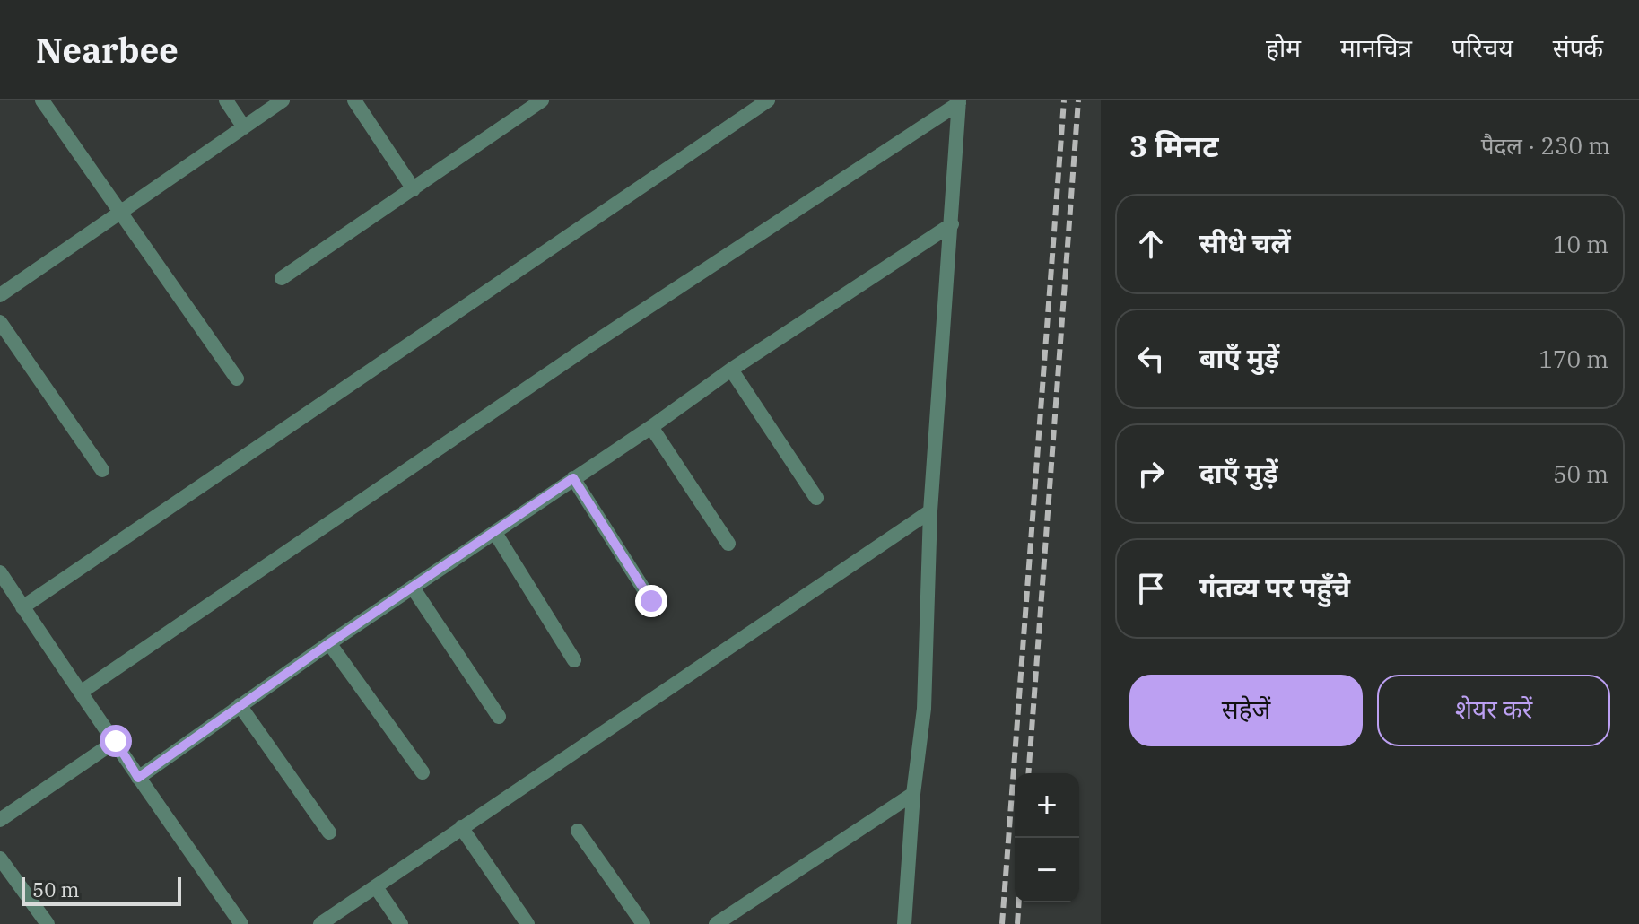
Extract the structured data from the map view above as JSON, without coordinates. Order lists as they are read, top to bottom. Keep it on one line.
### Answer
{"scale_bar":"50 m","page":{"header":"Nearbee","nav":["होम","मानचित्र","परिचय","संपर्क"],"heading":["3 मिनट","पैदल · 230 m"],"list":[["सीधे चलें","10 m"],["बाएँ मुड़ें","170 m"],["दाएँ मुड़ें","50 m"],"गंतव्य पर पहुँचे"],"buttons":["सहेजें","शेयर करें"],"map_buttons":["+","−"],"scale":"50 m"}}
